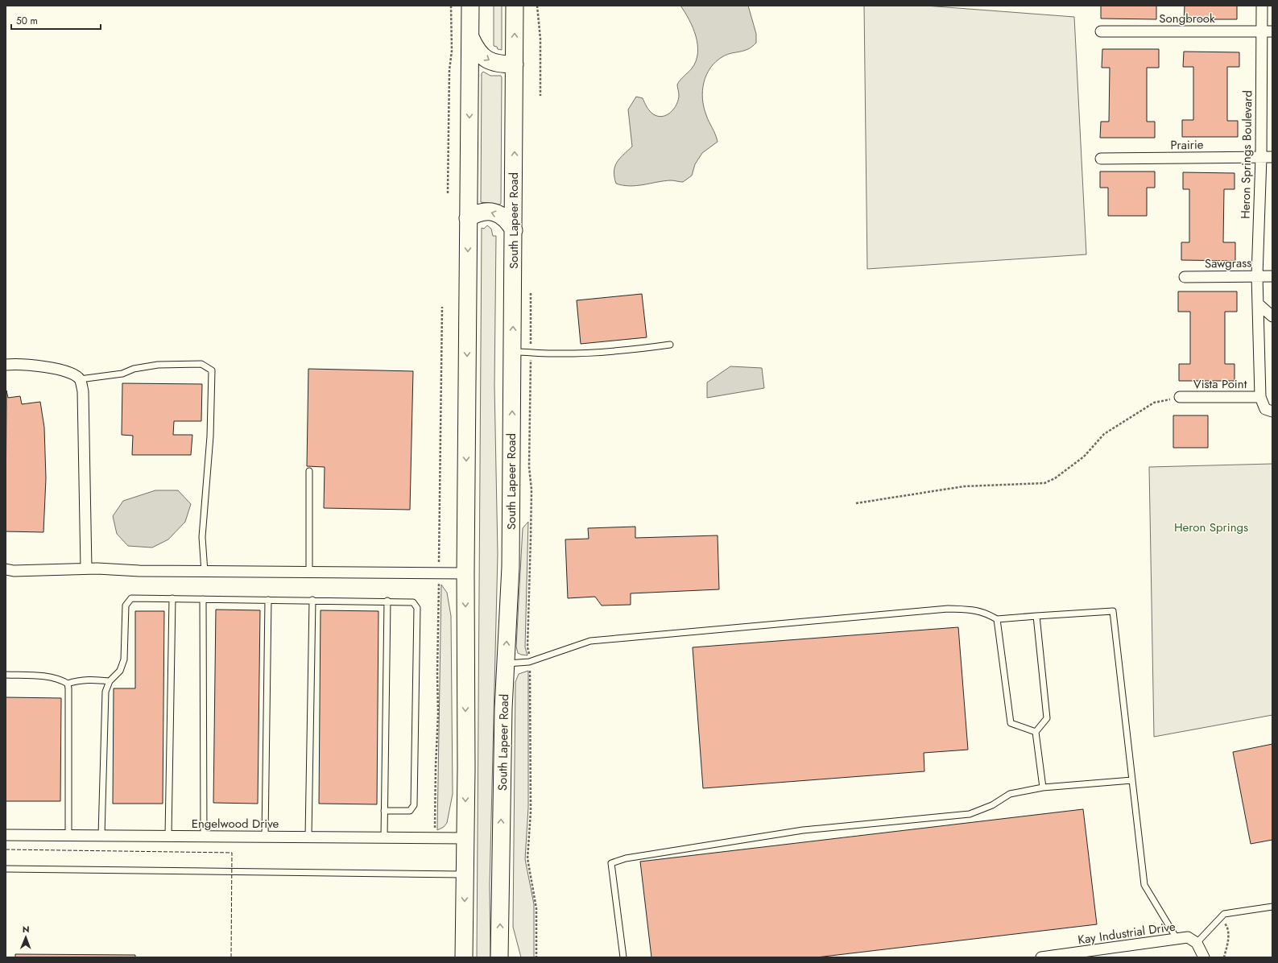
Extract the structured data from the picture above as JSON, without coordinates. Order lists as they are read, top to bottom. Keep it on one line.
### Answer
{"streets":{"main road":["South Lapeer Road"],"street":["Songbrook","Prairie","Heron Springs Boulevard","Sawgrass","Vista Point","Engelwood Drive","Kay Industrial Drive"]},"crossings":[["Songbrook","Heron Springs Boulevard"],["Prairie","Heron Springs Boulevard"],["Heron Springs Boulevard","Sawgrass"],["Heron Springs Boulevard","Vista Point"]],"parks":["Heron Springs"],"scale_bar":"50 m","north":"top"}
